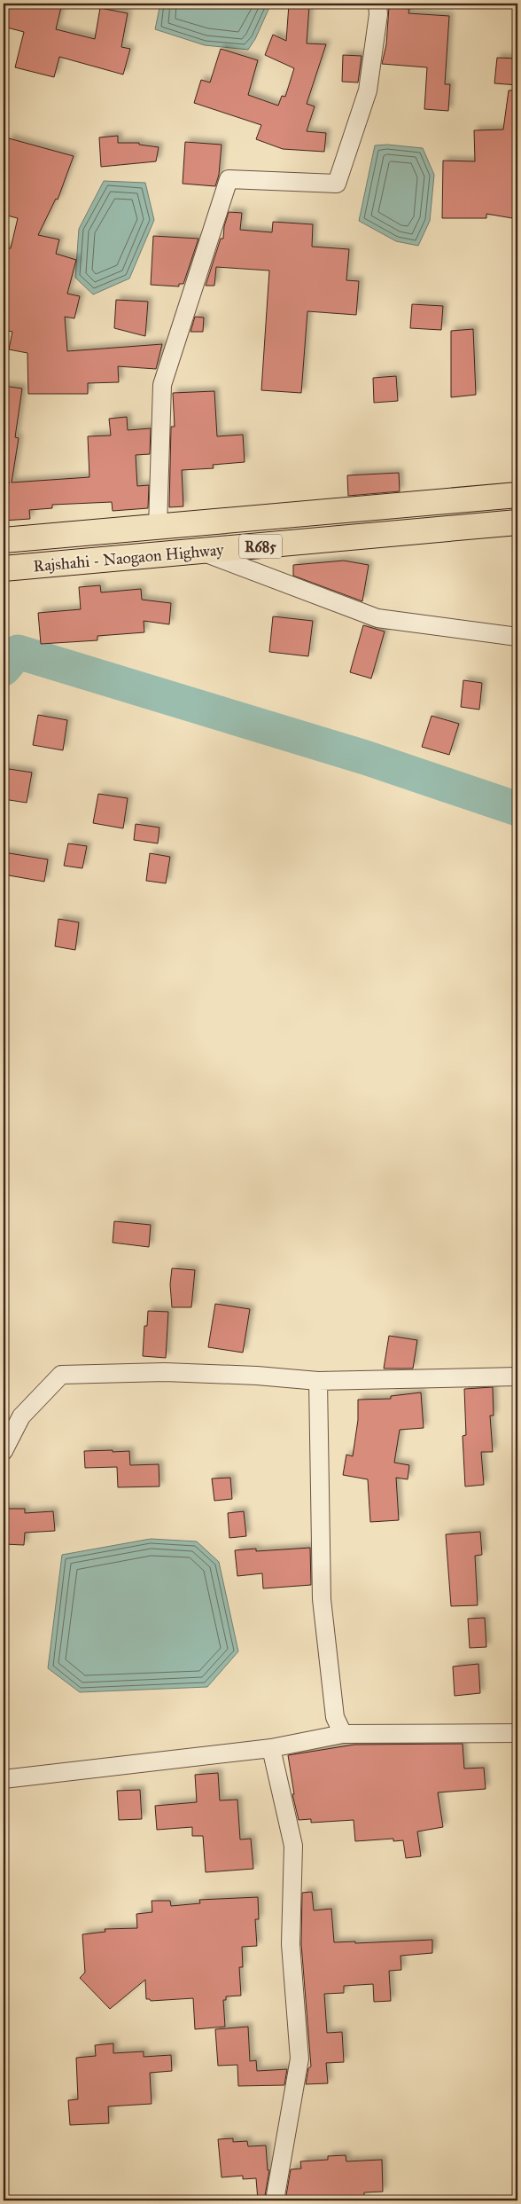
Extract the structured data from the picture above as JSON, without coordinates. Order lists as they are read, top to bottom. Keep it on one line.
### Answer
{"streets":{"main road":["R685","Rajshahi - Naogaon Highway"]}}
